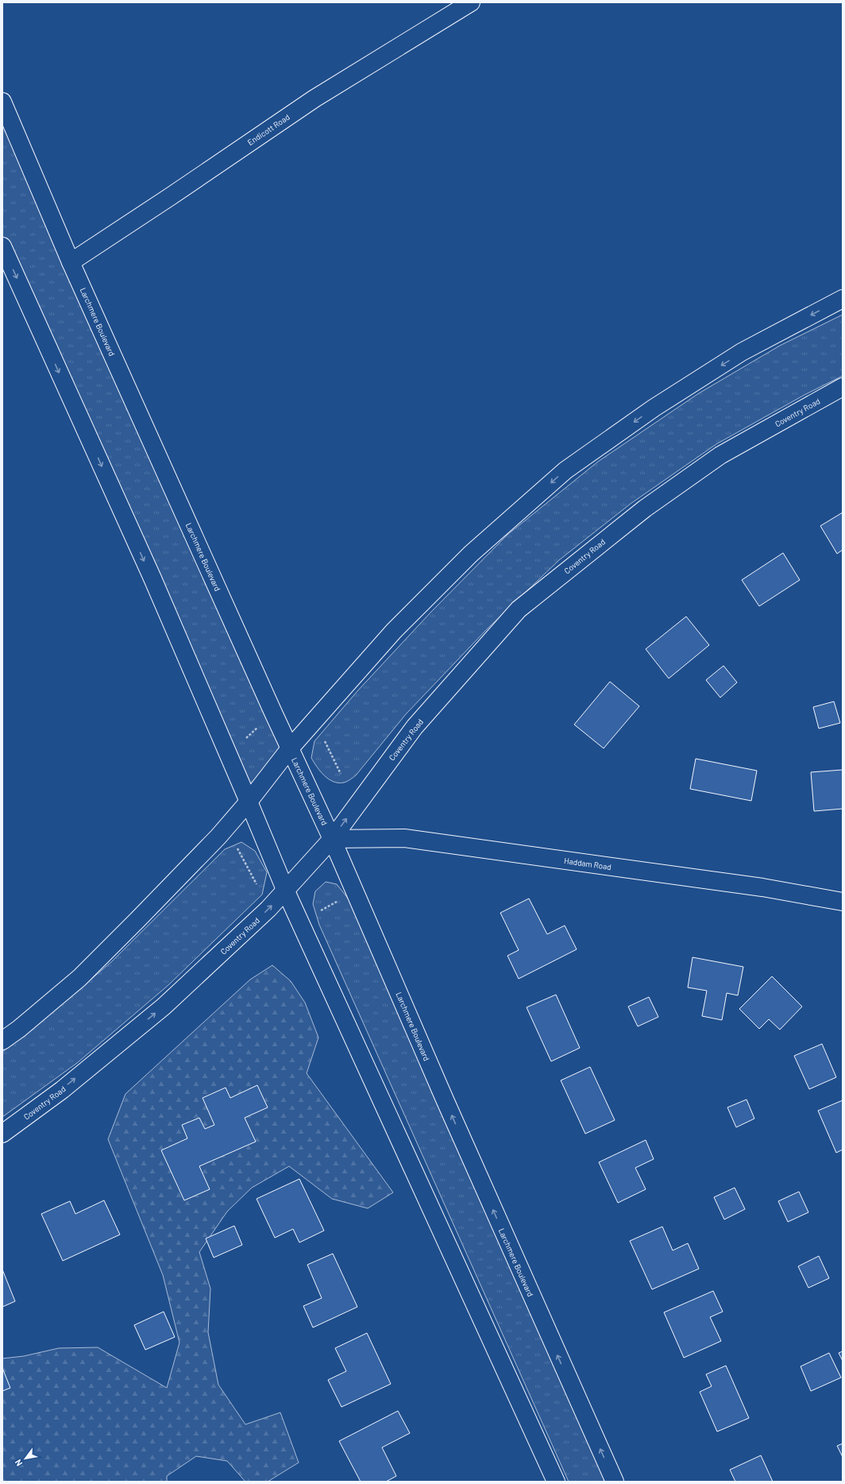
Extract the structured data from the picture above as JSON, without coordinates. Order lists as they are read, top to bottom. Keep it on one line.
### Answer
{"streets":{"street":["Endicott Road","Larchmere Boulevard","Coventry Road","Haddam Road"]},"crossings":[["Endicott Road","Larchmere Boulevard"],["Larchmere Boulevard","Coventry Road"],["Larchmere Boulevard","Haddam Road"],["Coventry Road","Haddam Road"]],"north":"bottom left"}
